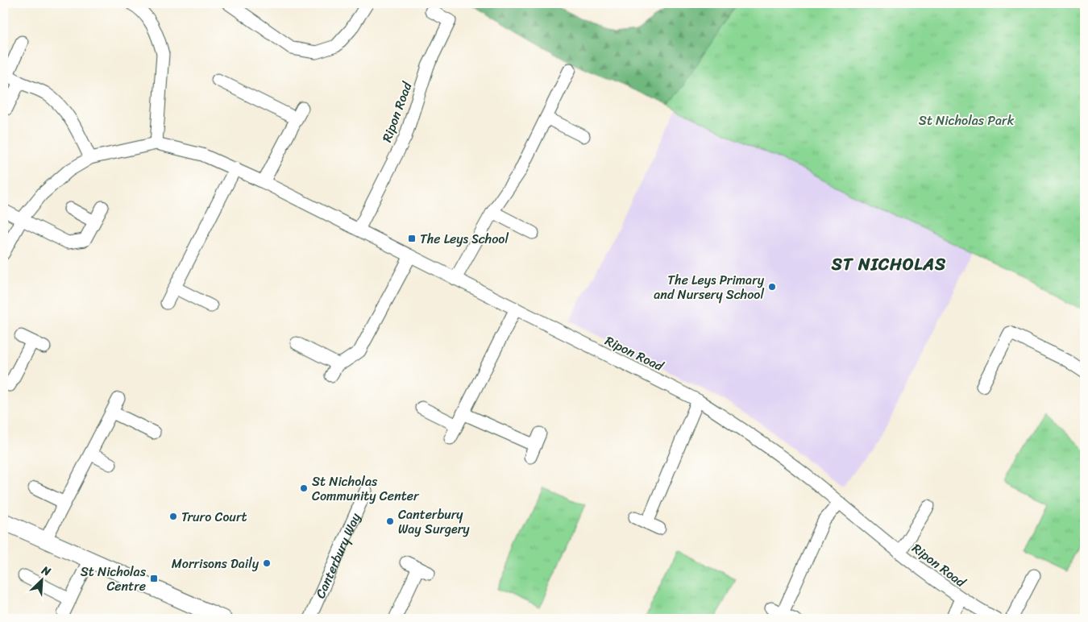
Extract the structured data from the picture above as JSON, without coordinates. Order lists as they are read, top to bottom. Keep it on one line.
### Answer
{"streets":{"street":["Ripon Road","Canterbury Way"]},"districts":["ST NICHOLAS"],"parks":["St Nicholas Park"],"places":{"transit":["The Leys School","St Nicholas Centre"],"other":["The Leys Primary and Nursery School","St Nicholas Community Center","Truro Court","Canterbury Way Surgery","Morrisons Daily"]},"north":"top right"}
